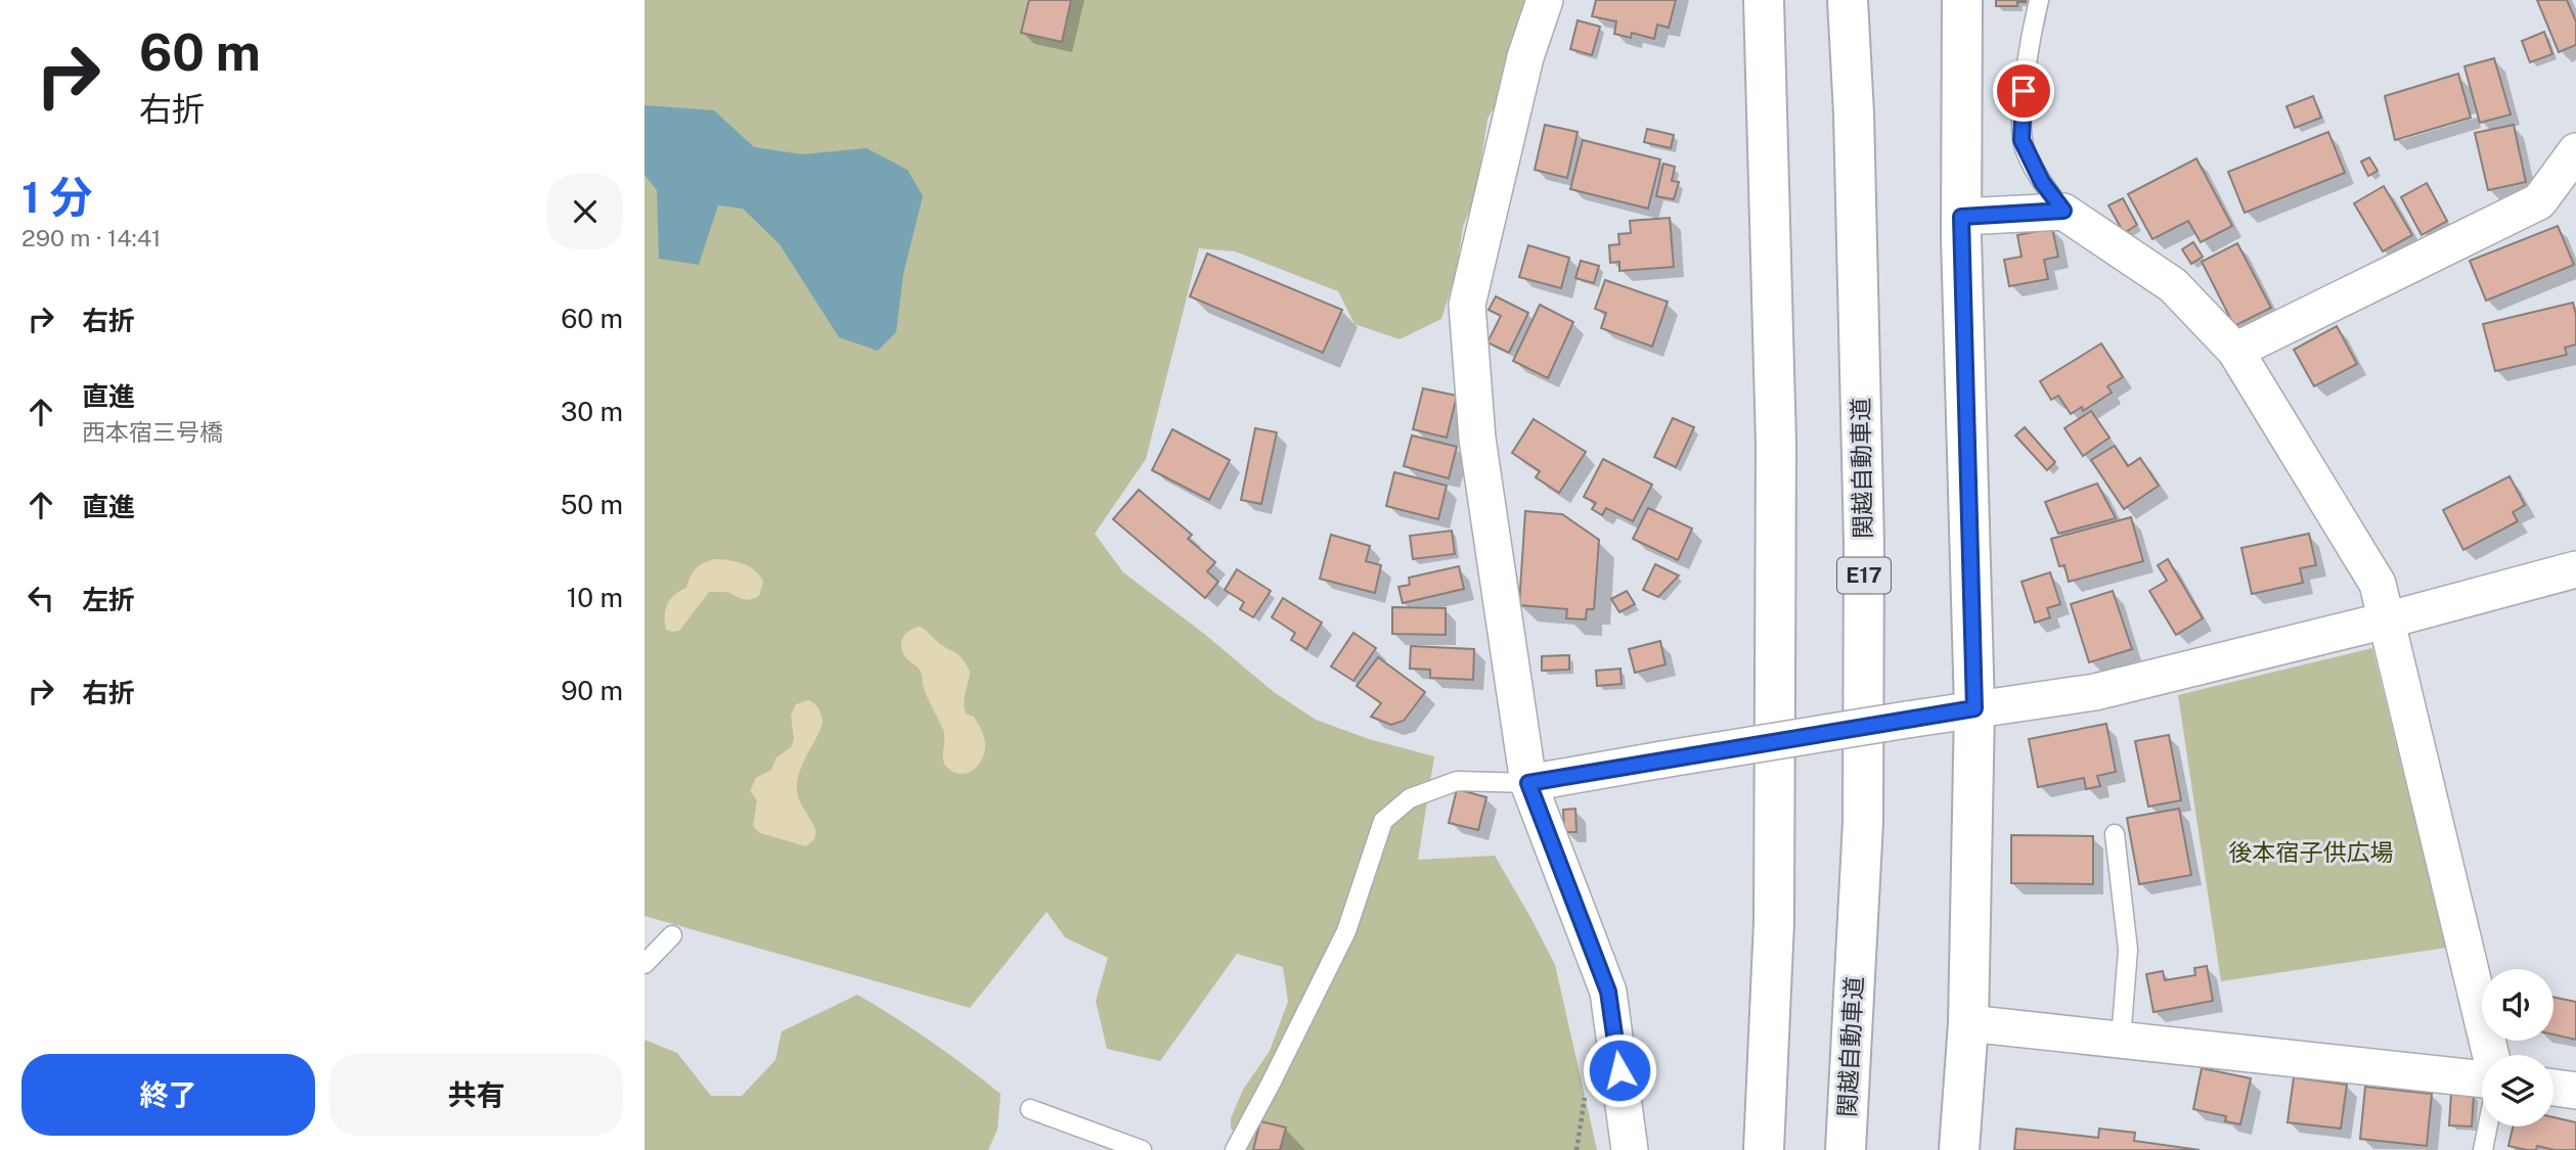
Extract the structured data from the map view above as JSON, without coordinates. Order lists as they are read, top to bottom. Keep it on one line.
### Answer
{"streets":{"main road":["関越自動車道","E17"]},"parks":["後本宿子供広場"],"page":{"turn":["60 m","右折"],"heading":["1 分","290 m · 14:41"],"list":[{"name":"右折","value":"60 m"},{"name":"直進","note":"西本宿三号橋","value":"30 m"},{"name":"直進","value":"50 m"},{"name":"左折","value":"10 m"},{"name":"右折","value":"90 m"}],"buttons":["終了","共有"]}}
